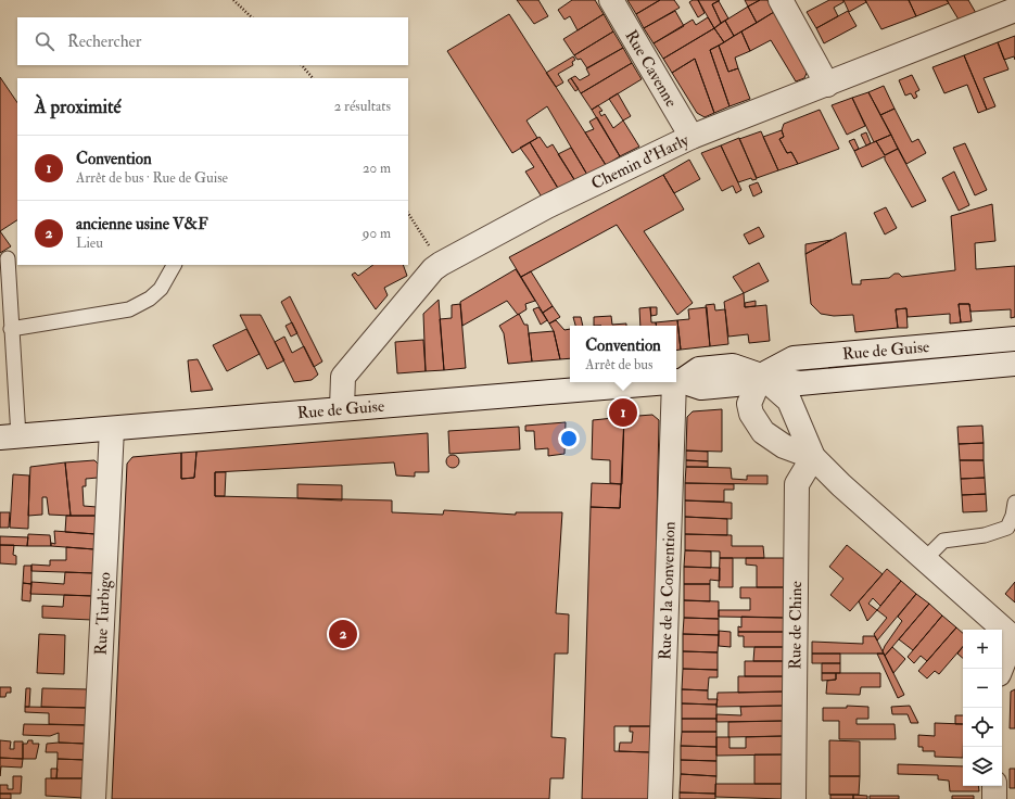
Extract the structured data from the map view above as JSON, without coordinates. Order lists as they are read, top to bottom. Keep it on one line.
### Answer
{"streets":{"street":["Rue Cavenne","Chemin d'Harly","Rue de Guise","Rue de la Convention","Rue Turbigo","Rue de Chine"]},"crossings":[["Rue Cavenne","Chemin d'Harly"],["Chemin d'Harly","Rue de Guise"],["Rue de Guise","Rue de la Convention"],["Rue de Guise","Rue Turbigo"]],"page":{"search":"Rechercher","heading":["À proximité","2 résultats"],"list":[{"mark":"1","name":"Convention","note":"Arrêt de bus · Rue de Guise","value":"20 m"},{"mark":"2","name":"ancienne usine V&F","note":"Lieu","value":"90 m"}],"popup":["Convention","Arrêt de bus"],"pins":["1","2"],"map_buttons":["+","−"]}}
